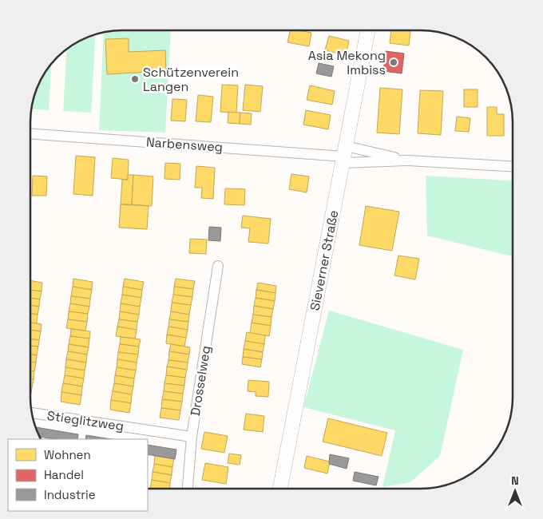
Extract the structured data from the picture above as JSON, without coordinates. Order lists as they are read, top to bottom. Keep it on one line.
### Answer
{"streets":{"main road":["Sieverner Straße"],"street":["Narbensweg","Drosselweg","Stieglitzweg"]},"crossings":[["Narbensweg","Sieverner Straße"],["Drosselweg","Stieglitzweg"]],"places":["Asia Mekong Imbiss","Schützenverein Langen"],"legend":["Wohnen","Handel","Industrie"],"north":"top"}
